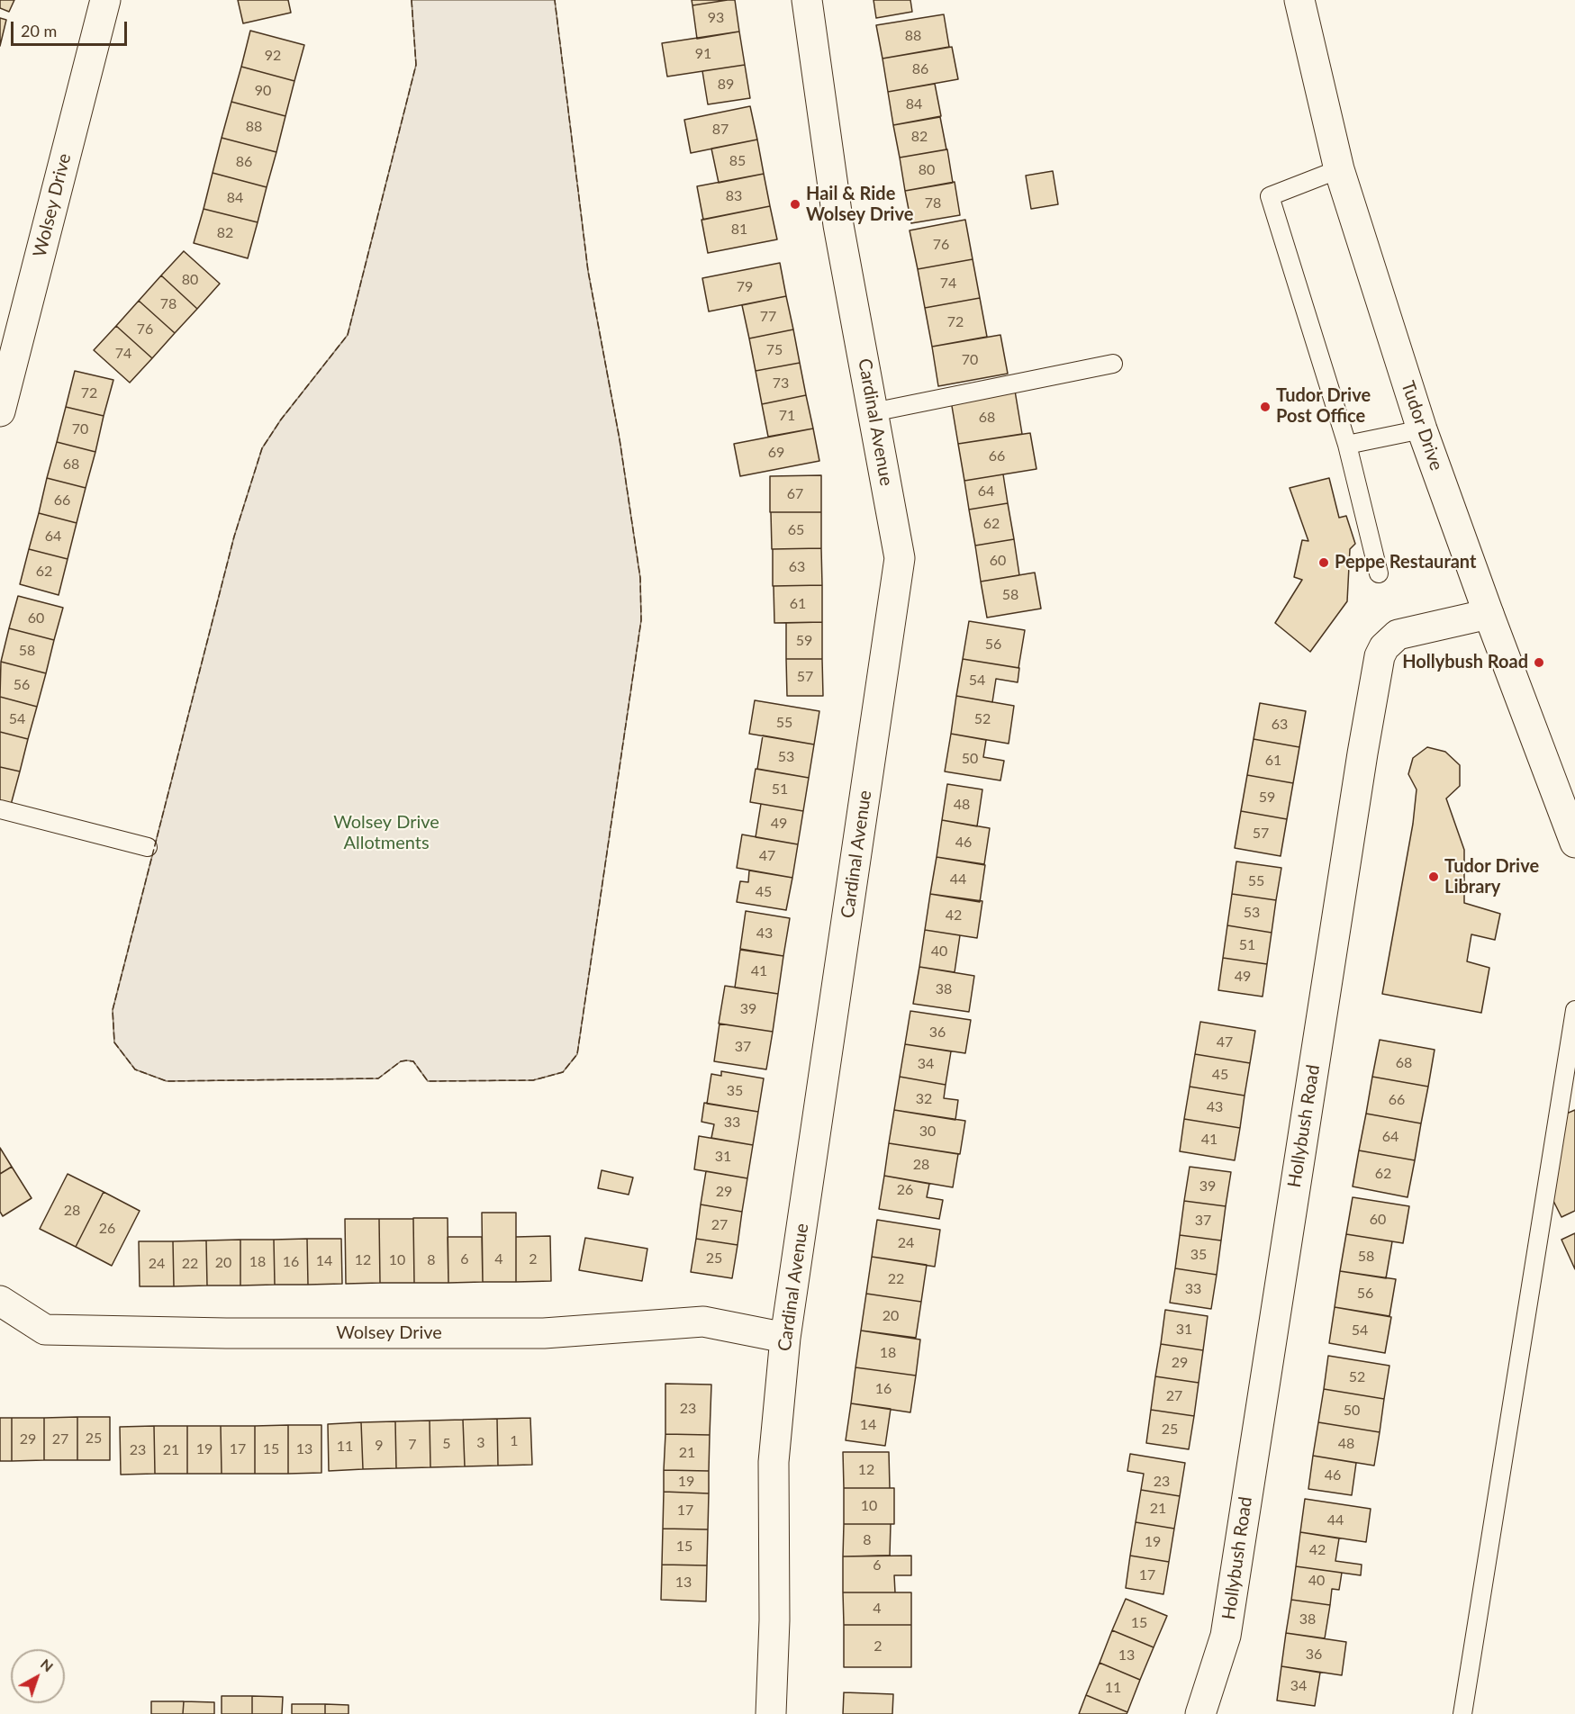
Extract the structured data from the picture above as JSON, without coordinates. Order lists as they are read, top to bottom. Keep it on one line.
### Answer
{"streets":{"street":["Wolsey Drive","Cardinal Avenue","Tudor Drive","Hollybush Road"]},"crossings":[["Wolsey Drive","Cardinal Avenue"],["Tudor Drive","Hollybush Road"]],"parks":["Wolsey Drive Allotments"],"places":["Hail & Ride Wolsey Drive","Tudor Drive Post Office","Peppe Restaurant","Hollybush Road","Tudor Drive Library"],"house_numbers":["93","88","91","92","86","89","90","84","88","87","82","85","86","80","83","84","78","81","82","76","80","74","79","78","77","72","76","75","74","70","73","72","71","68","70","69","66","68","64","67","66","62","65","64","60","63","62","58","61","60","59","56","58","57","54","56","54","52","55","63","53","50","61","51","59","48","49","57","46","47","44","55","45","53","42","43","51","40","41","49","38","39","36","47","37","68","34","45","35","32","66","43","33","30","64","41","31","28","62","39","26","29","28","60","37","27","26","24","35","58","25","6","4","2","12","10","8","14","18","16","20","24","22","22","33","56","20","31","54","18","29","52","16","27","23","50","14","25","25","29","27","1","3","5","48","7","9","11","19","17","15","13","23","21","21","12","46","19","23","10","21","17","44","8","19","15","42","6","17","40","13","4","38","15","2","36","13","34","11"],"scale_bar":"20 m","north":"top right"}
